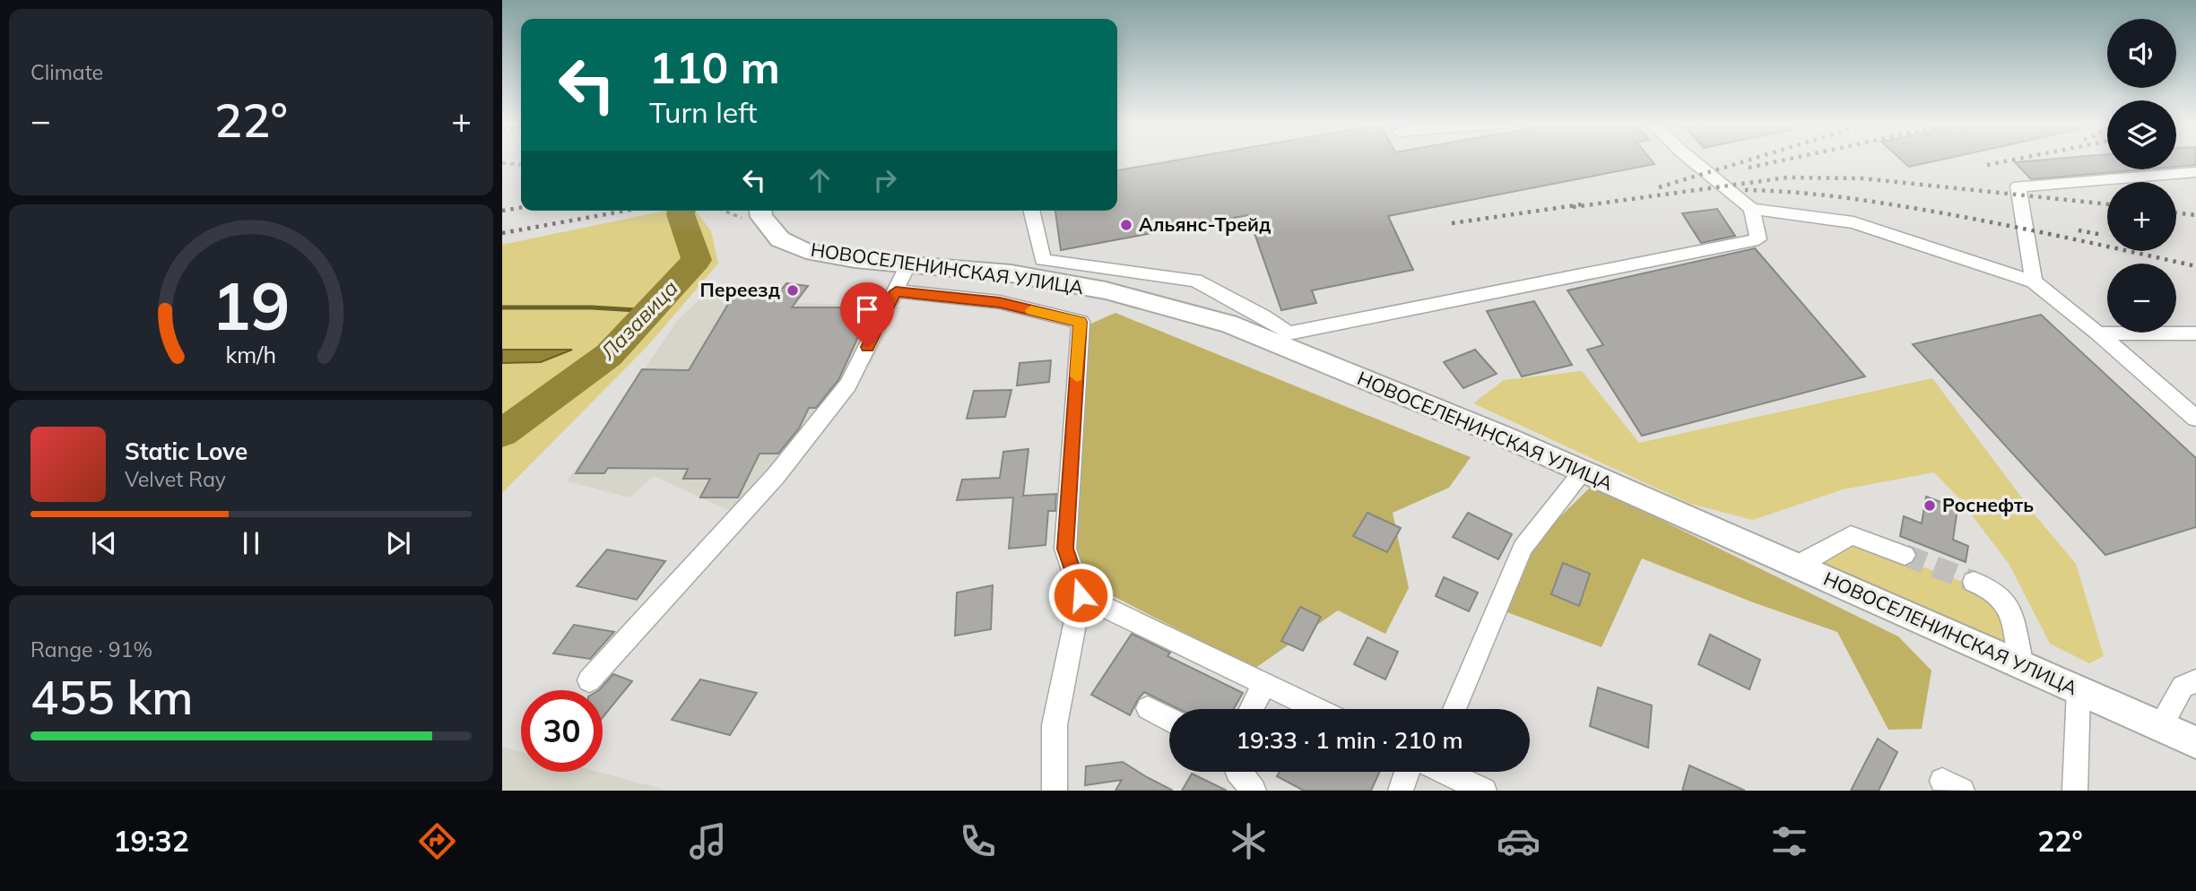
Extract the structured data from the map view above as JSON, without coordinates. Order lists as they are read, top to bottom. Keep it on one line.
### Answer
{"streets":{"main road":["НОВОСЕЛЕНИНСКАЯ УЛИЦА"]},"water":["Лазавица"],"places":["Альянс-Трейд","Переезд","Роснефть"],"page":{"tile":["Climate",["Range · 91%","455 km"]],"map_buttons":["+","−"],"turn":["110 m","Turn left"],"heat":["−","22°","+"],"song":["Static Love","Velvet Ray"],"limit":"30","trip":"19:33 · 1 min · 210 m","tabs":["19:32","22°"],"gauge":["19","km/h"]}}
